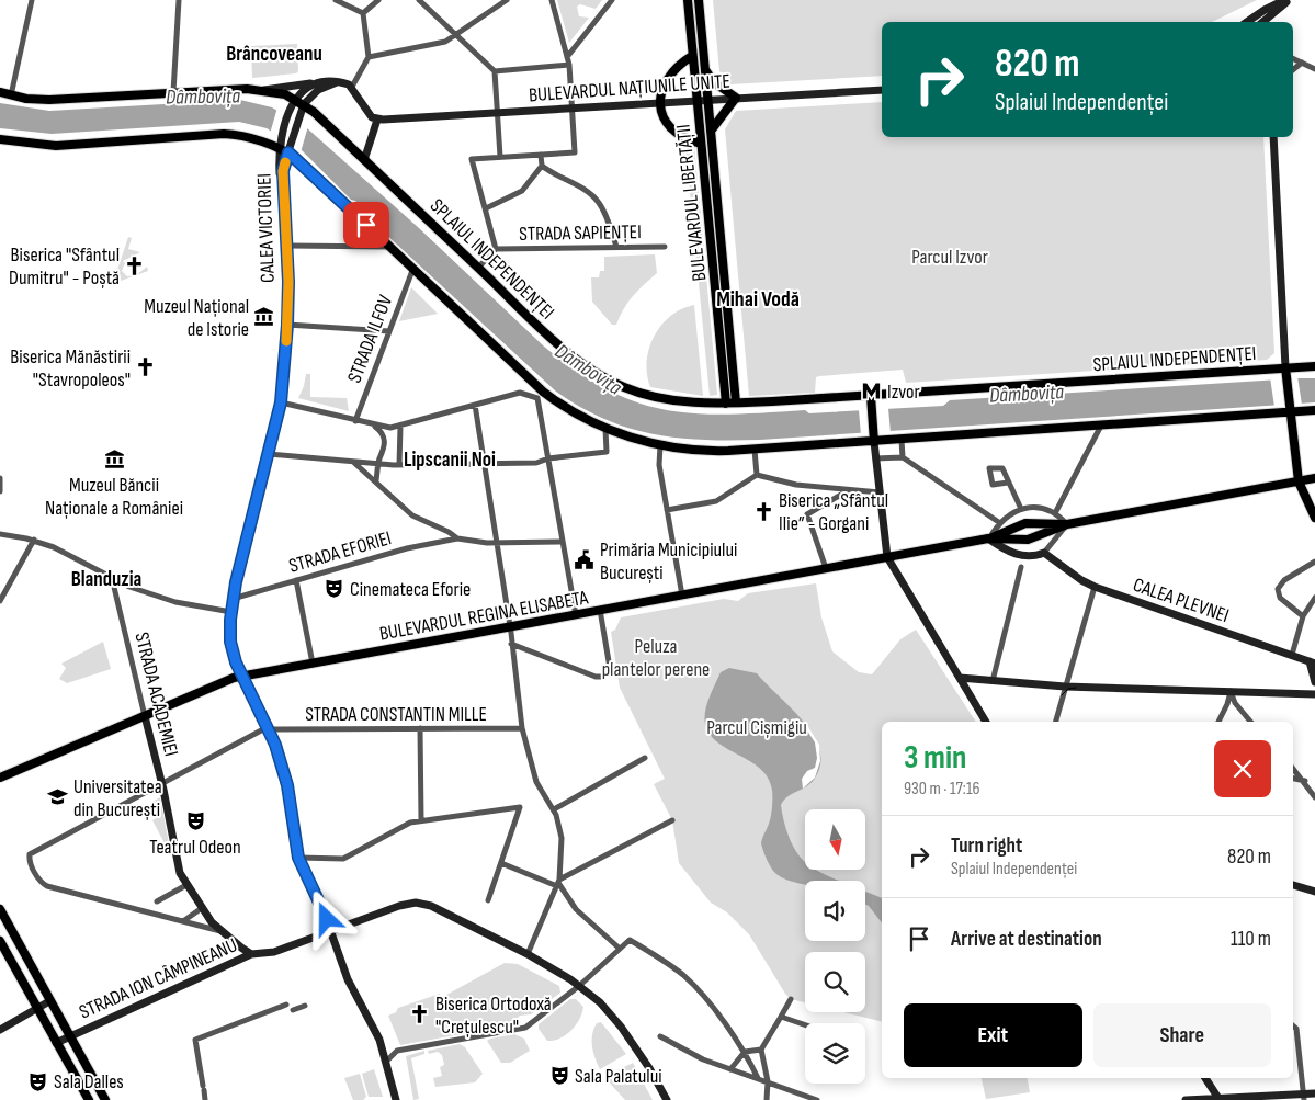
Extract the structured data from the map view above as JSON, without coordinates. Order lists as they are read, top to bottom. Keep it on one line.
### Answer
{"streets":{"main road":["BULEVARDUL NAȚIUNILE UNITE","BULEVARDUL LIBERTĂȚII","CALEA VICTORIEI","SPLAIUL INDEPENDENȚEI","CALEA PLEVNEI","BULEVARDUL REGINA ELISABETA","STRADA ACADEMIEI","STRADA ION CÂMPINEANU"],"street":["STRADA SAPIENȚEI","STRADA ILFOV","STRADA EFORIEI","STRADA CONSTANTIN MILLE"]},"crossings":[["BULEVARDUL NAȚIUNILE UNITE","BULEVARDUL LIBERTĂȚII"],["BULEVARDUL LIBERTĂȚII","SPLAIUL INDEPENDENȚEI"],["CALEA VICTORIEI","STRADA EFORIEI"],["CALEA VICTORIEI","BULEVARDUL REGINA ELISABETA"],["CALEA VICTORIEI","STRADA CONSTANTIN MILLE"],["CALEA VICTORIEI","STRADA ION CÂMPINEANU"],["BULEVARDUL REGINA ELISABETA","STRADA ACADEMIEI"],["STRADA ACADEMIEI","STRADA ION CÂMPINEANU"]],"districts":["Brâncoveanu","Mihai Vodă","Lipscanii Noi","Blanduzia"],"water":["Dâmbovița"],"parks":["Parcul Izvor","Peluza plantelor perene","Parcul Cișmigiu"],"places":{"church":["Biserica \"Sfântul Dumitru\" - Poștă","Biserica Mănăstirii \"Stavropoleos\"","Biserica „Sfântul Ilie” - Gorgani","Biserica Ortodoxă \"Crețulescu\""],"museum":["Muzeul Național de Istorie","Muzeul Băncii Naționale a României"],"metro station":["Izvor"],"public building":["Primăria Municipiului București"],"theatre":["Cinemateca Eforie","Teatrul Odeon","Sala Palatului","Sala Dalles"],"school or university":["Universitatea din București"]},"north":"bottom","page":{"turn":["820 m","Splaiul Independenței"],"heading":["3 min","930 m · 17:16"],"list":[{"name":"Turn right","note":"Splaiul Independenței","value":"820 m"},{"name":"Arrive at destination","value":"110 m"}],"buttons":["Exit","Share"]}}
